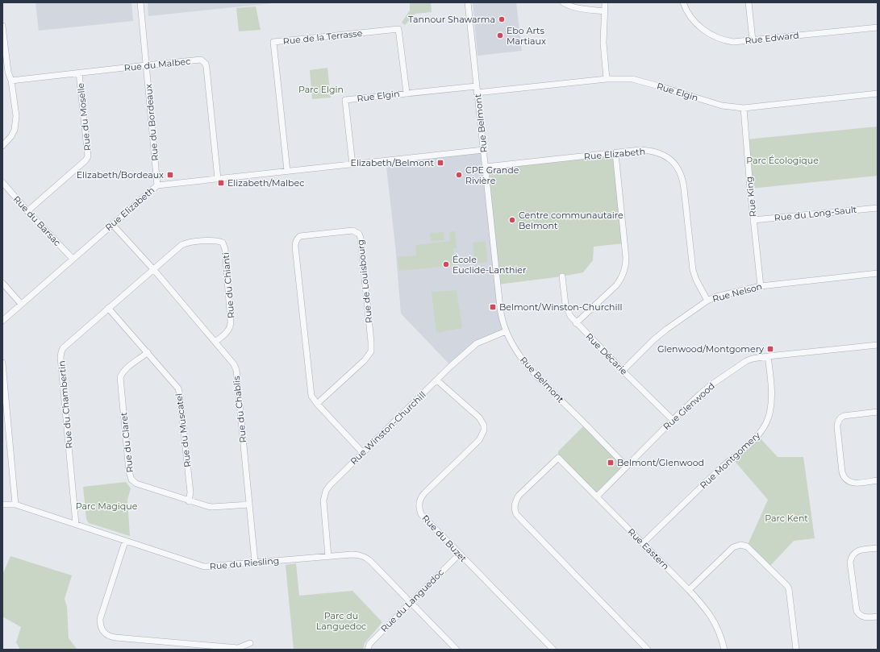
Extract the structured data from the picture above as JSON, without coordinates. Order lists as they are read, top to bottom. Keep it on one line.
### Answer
{"streets":{"street":["Rue de la Terrasse","Rue Edward","Rue du Malbec","Rue Elgin","Rue du Moselle","Rue du Bordeaux","Rue Belmont","Rue Elizabeth","Rue King","Rue du Long-Sault","Rue du Barsac","Rue de Louisbourg","Rue du Chianti","Rue Nelson","Rue Décarie","Rue du Chambertin","Rue Glenwood","Rue du Chablis","Rue Winston-Churchill","Rue du Muscatel","Rue du Claret","Rue Montgomery","Rue du Buzet","Rue Eastern","Rue du Riesling","Rue du Languedoc"]},"crossings":[["Rue de la Terrasse","Rue Elgin"],["Rue de la Terrasse","Rue Elizabeth"],["Rue du Malbec","Rue du Moselle"],["Rue du Malbec","Rue du Bordeaux"],["Rue du Malbec","Rue Elizabeth"],["Rue Elgin","Rue Belmont"],["Rue Elgin","Rue Elizabeth"],["Rue Elgin","Rue King"],["Rue du Moselle","Rue du Barsac"],["Rue du Bordeaux","Rue Elizabeth"],["Rue Belmont","Rue Elizabeth"],["Rue Belmont","Rue Glenwood"],["Rue Belmont","Rue Winston-Churchill"],["Rue Elizabeth","Rue du Barsac"],["Rue Elizabeth","Rue Nelson"],["Rue Elizabeth","Rue du Chablis"],["Rue King","Rue du Long-Sault"],["Rue King","Rue Nelson"],["Rue de Louisbourg","Rue Winston-Churchill"],["Rue du Chianti","Rue du Chambertin"],["Rue du Chianti","Rue du Chablis"],["Rue Nelson","Rue Décarie"],["Rue Décarie","Rue Glenwood"],["Rue du Chambertin","Rue du Chablis"],["Rue du Chambertin","Rue du Muscatel"],["Rue du Chambertin","Rue du Riesling"],["Rue Glenwood","Rue Montgomery"],["Rue Glenwood","Rue Eastern"],["Rue du Chablis","Rue du Claret"],["Rue du Chablis","Rue du Riesling"],["Rue Winston-Churchill","Rue du Buzet"],["Rue Winston-Churchill","Rue du Riesling"],["Rue du Muscatel","Rue du Claret"],["Rue Montgomery","Rue Eastern"],["Rue du Buzet","Rue du Languedoc"],["Rue du Riesling","Rue du Languedoc"]],"parks":["Parc Elgin","Parc Écologique","Parc Magique","Parc Kent","Parc du Languedoc"],"places":{"other":["Tannour Shawarma","Ebo Arts Martiaux","CPE Grande Rivière","Centre communautaire Belmont","École Euclide-Lanthier"],"transit":["Elizabeth/Belmont","Elizabeth/Bordeaux","Elizabeth/Malbec","Belmont/Winston-Churchill","Glenwood/Montgomery","Belmont/Glenwood"]}}
